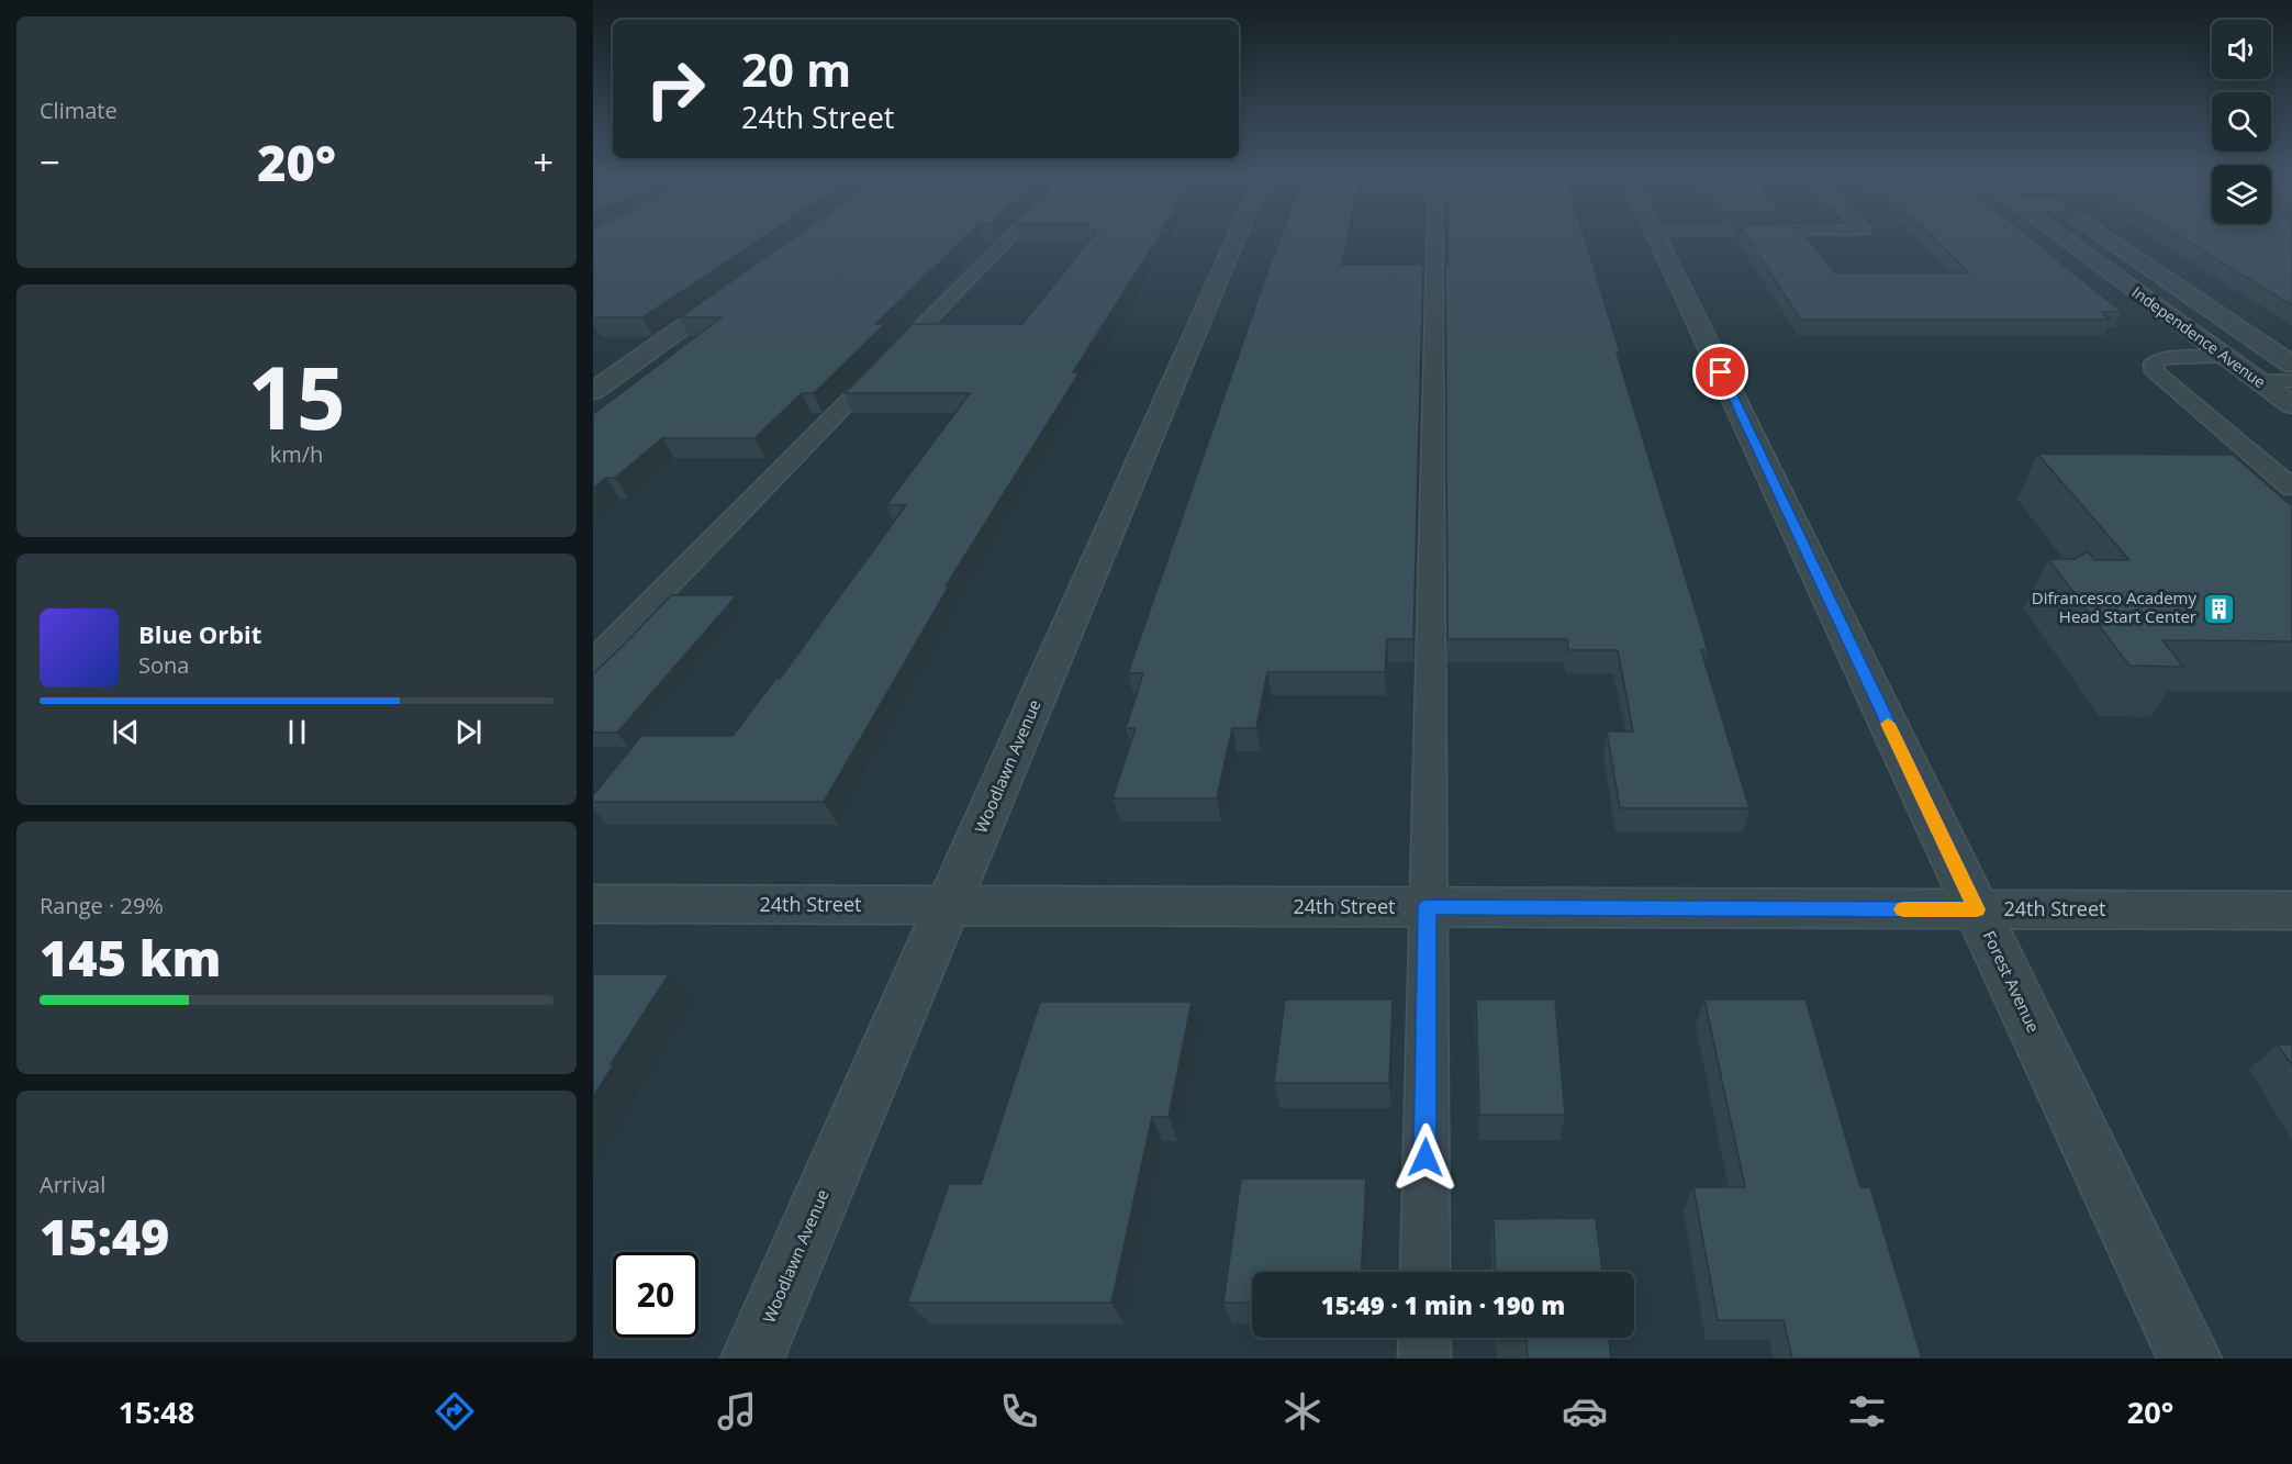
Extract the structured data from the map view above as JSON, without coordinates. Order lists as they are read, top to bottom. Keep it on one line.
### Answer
{"streets":{"street":["Independence Avenue","Woodlawn Avenue","24th Street","Forest Avenue"]},"crossings":[["Woodlawn Avenue","24th Street"],["24th Street","Forest Avenue"]],"places":{"building":["Difrancesco Academy Head Start Center"]},"page":{"tile":["Climate",["15","km/h"],["Range · 29%","145 km"],["Arrival","15:49"]],"turn":["20 m","24th Street"],"heat":["−","20°","+"],"song":["Blue Orbit","Sona"],"limit":"20","trip":"15:49 · 1 min · 190 m","tabs":["15:48","20°"]}}
